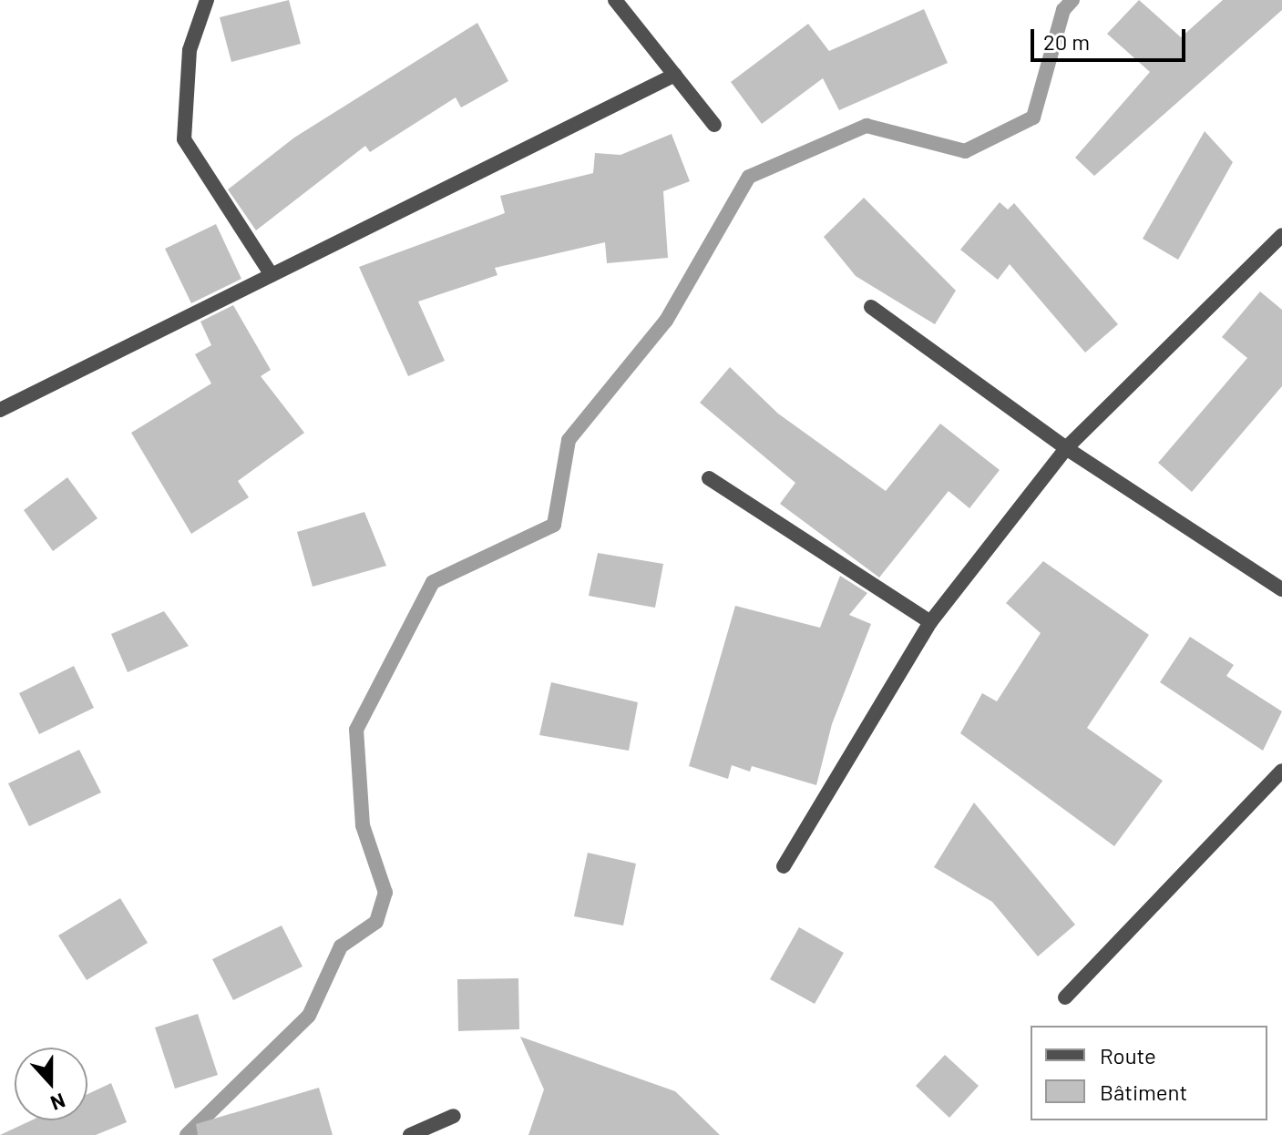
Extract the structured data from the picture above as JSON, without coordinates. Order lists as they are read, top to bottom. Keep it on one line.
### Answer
{"legend":["Route","Bâtiment"],"scale_bar":"20 m","north":"bottom"}
